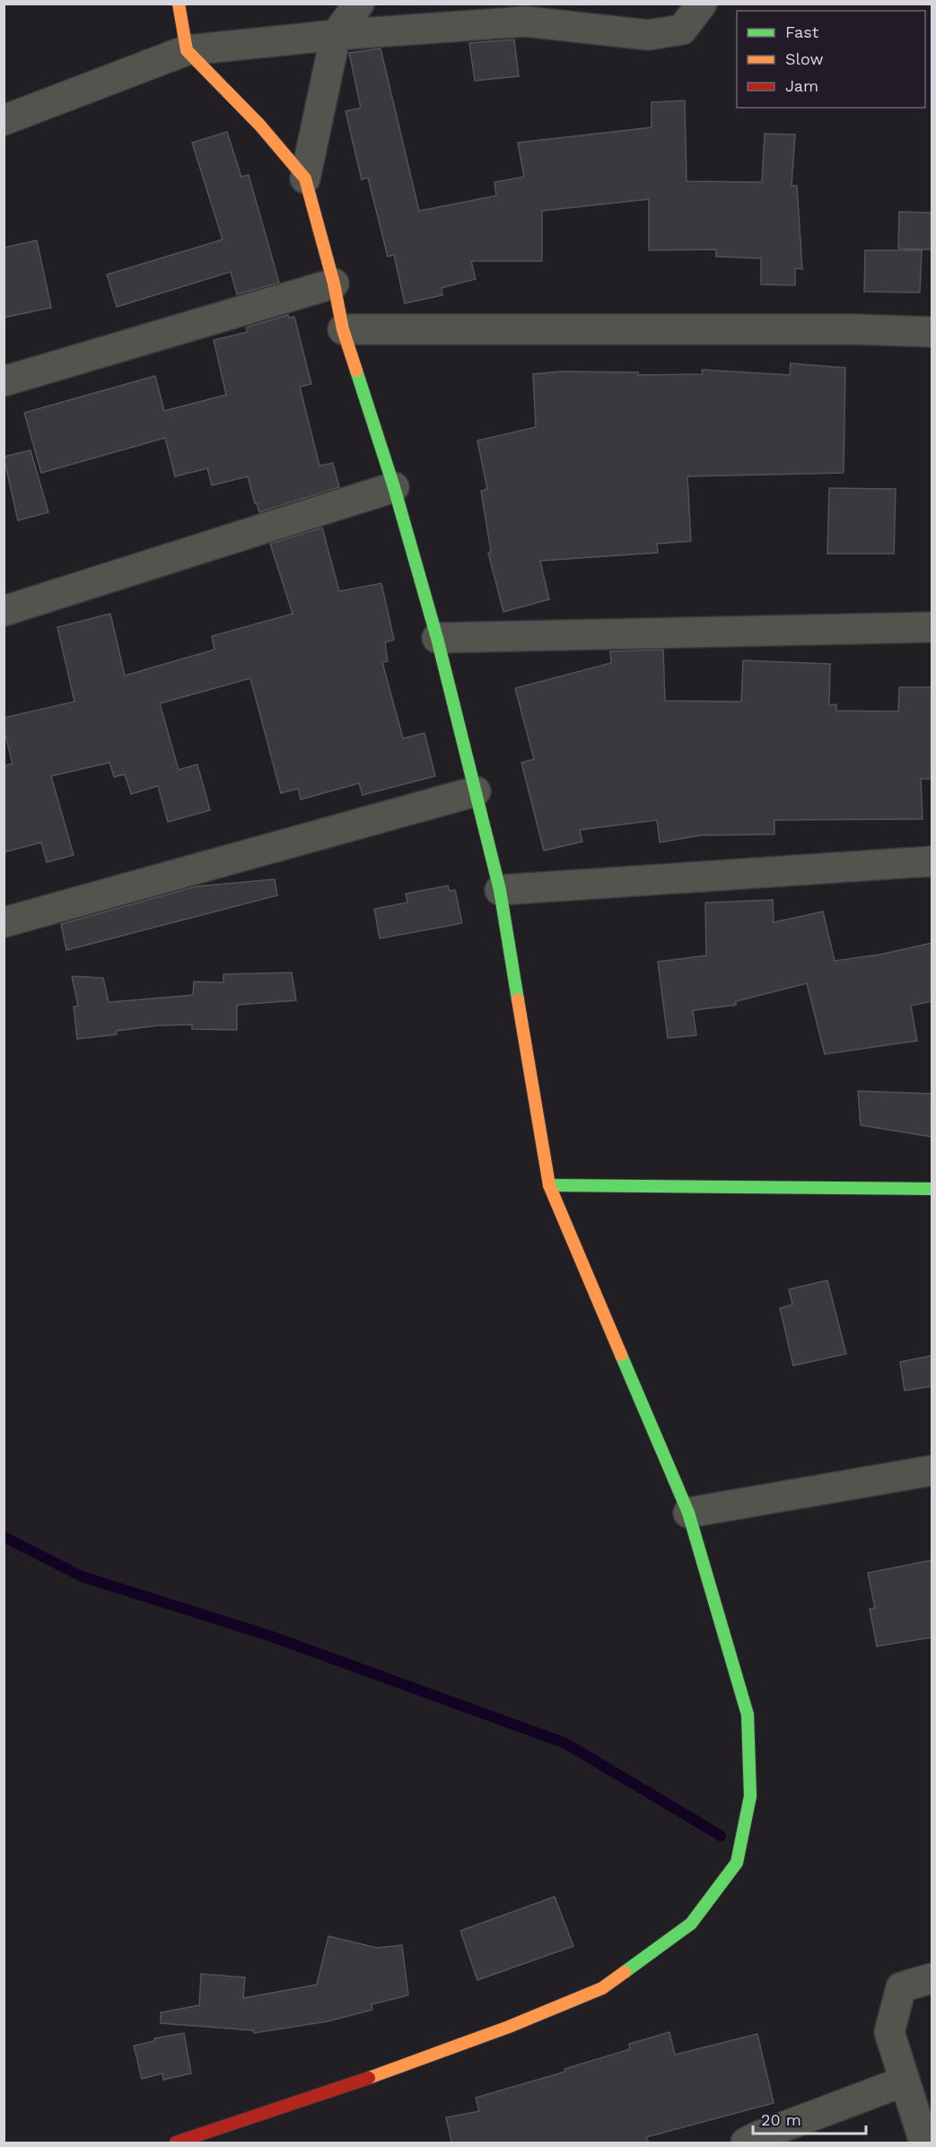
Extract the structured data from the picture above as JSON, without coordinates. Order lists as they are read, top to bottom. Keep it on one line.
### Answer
{"legend":["Fast","Slow","Jam"],"scale_bar":"20 m"}
